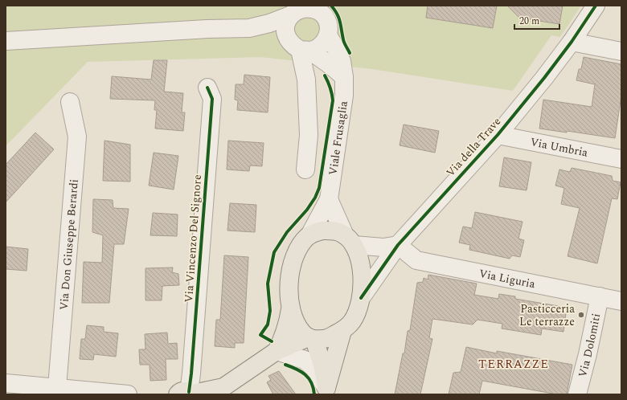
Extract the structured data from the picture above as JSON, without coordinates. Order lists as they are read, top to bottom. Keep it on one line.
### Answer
{"streets":{"main road":["Via della Trave"],"street":["Viale Frusaglia","Via Umbria","Via Vincenzo Del Signore","Via Don Giuseppe Berardi","Via Liguria","Via Dolomiti"]},"crossings":[["Viale Frusaglia","Via della Trave"],["Via della Trave","Via Umbria"],["Via della Trave","Via Vincenzo Del Signore"],["Via della Trave","Via Liguria"],["Via Liguria","Via Dolomiti"]],"districts":["TERRAZZE"],"places":["Pasticceria Le terrazze"],"scale_bar":"20 m"}
